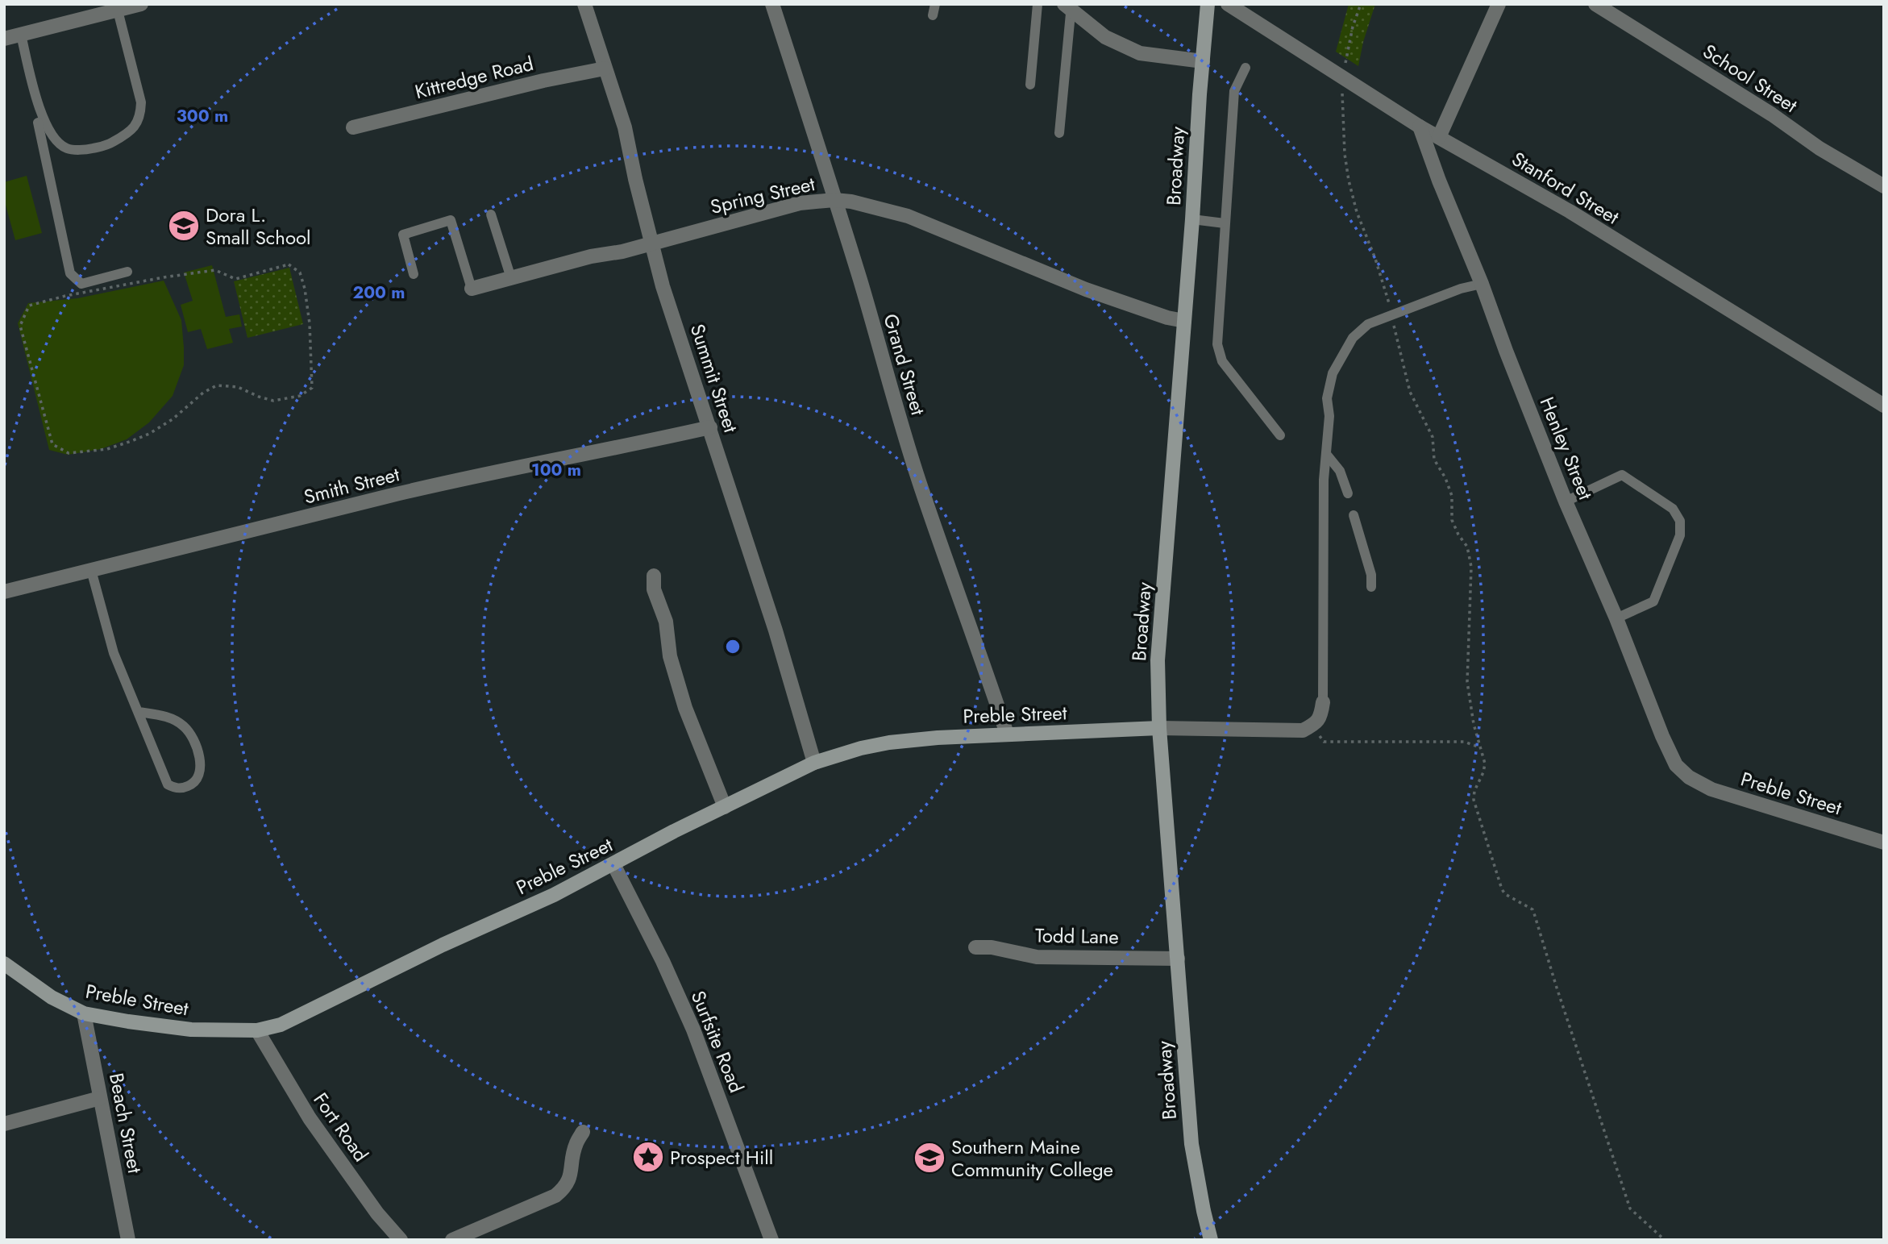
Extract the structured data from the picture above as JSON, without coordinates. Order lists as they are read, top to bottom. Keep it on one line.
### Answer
{"streets":{"street":["Kittredge Road","School Street","Broadway","Stanford Street","Spring Street","Grand Street","Summit Street","Henley Street","Smith Street","Preble Street","Todd Lane","Surfsite Road","Beach Street","Fort Road"]},"crossings":[["Kittredge Road","Summit Street"],["Broadway","Spring Street"],["Broadway","Preble Street"],["Broadway","Todd Lane"],["Stanford Street","Henley Street"],["Spring Street","Grand Street"],["Spring Street","Summit Street"],["Grand Street","Preble Street"],["Summit Street","Smith Street"],["Summit Street","Preble Street"],["Henley Street","Preble Street"],["Preble Street","Surfsite Road"],["Preble Street","Beach Street"],["Preble Street","Fort Road"]],"places":{"school or university":["Dora L. Small School","Southern Maine Community College"],"place":["Prospect Hill"]},"rings":["300 m","200 m","100 m"]}
